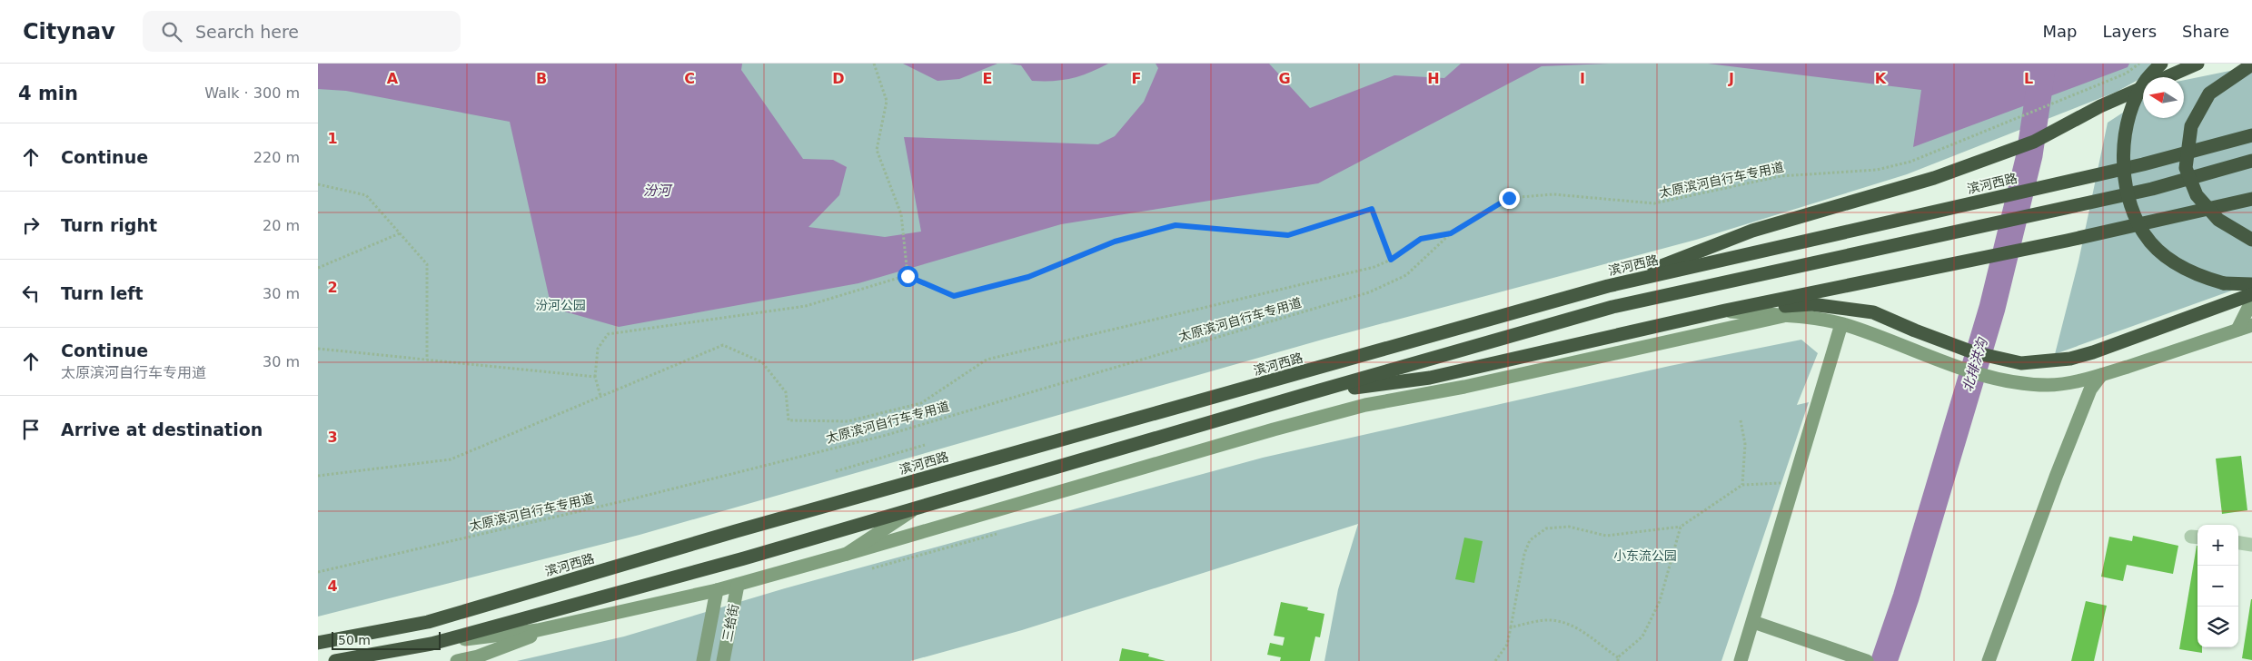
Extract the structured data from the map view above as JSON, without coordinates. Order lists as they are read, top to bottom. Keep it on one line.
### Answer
{"streets":{"highway":["滨河西路"],"street":["三给街"],"path":["太原滨河自行车专用道"]},"water":["汾河","北排洪沟"],"parks":["汾河公园","小东流公园"],"scale_bar":"50 m","north":"left","page":{"header":"Citynav","search":"Search here","nav":["Map","Layers","Share"],"heading":["4 min","Walk · 300 m"],"list":[["Continue","220 m"],["Turn right","20 m"],["Turn left","30 m"],["Continue","太原滨河自行车专用道","30 m"],"Arrive at destination"],"map_buttons":["+","−"],"scale":"50 m"},"grid":{"columns":["A","B","C","D","E","F","G","H","I","J","K","L"],"rows":["1","2","3","4"]}}
